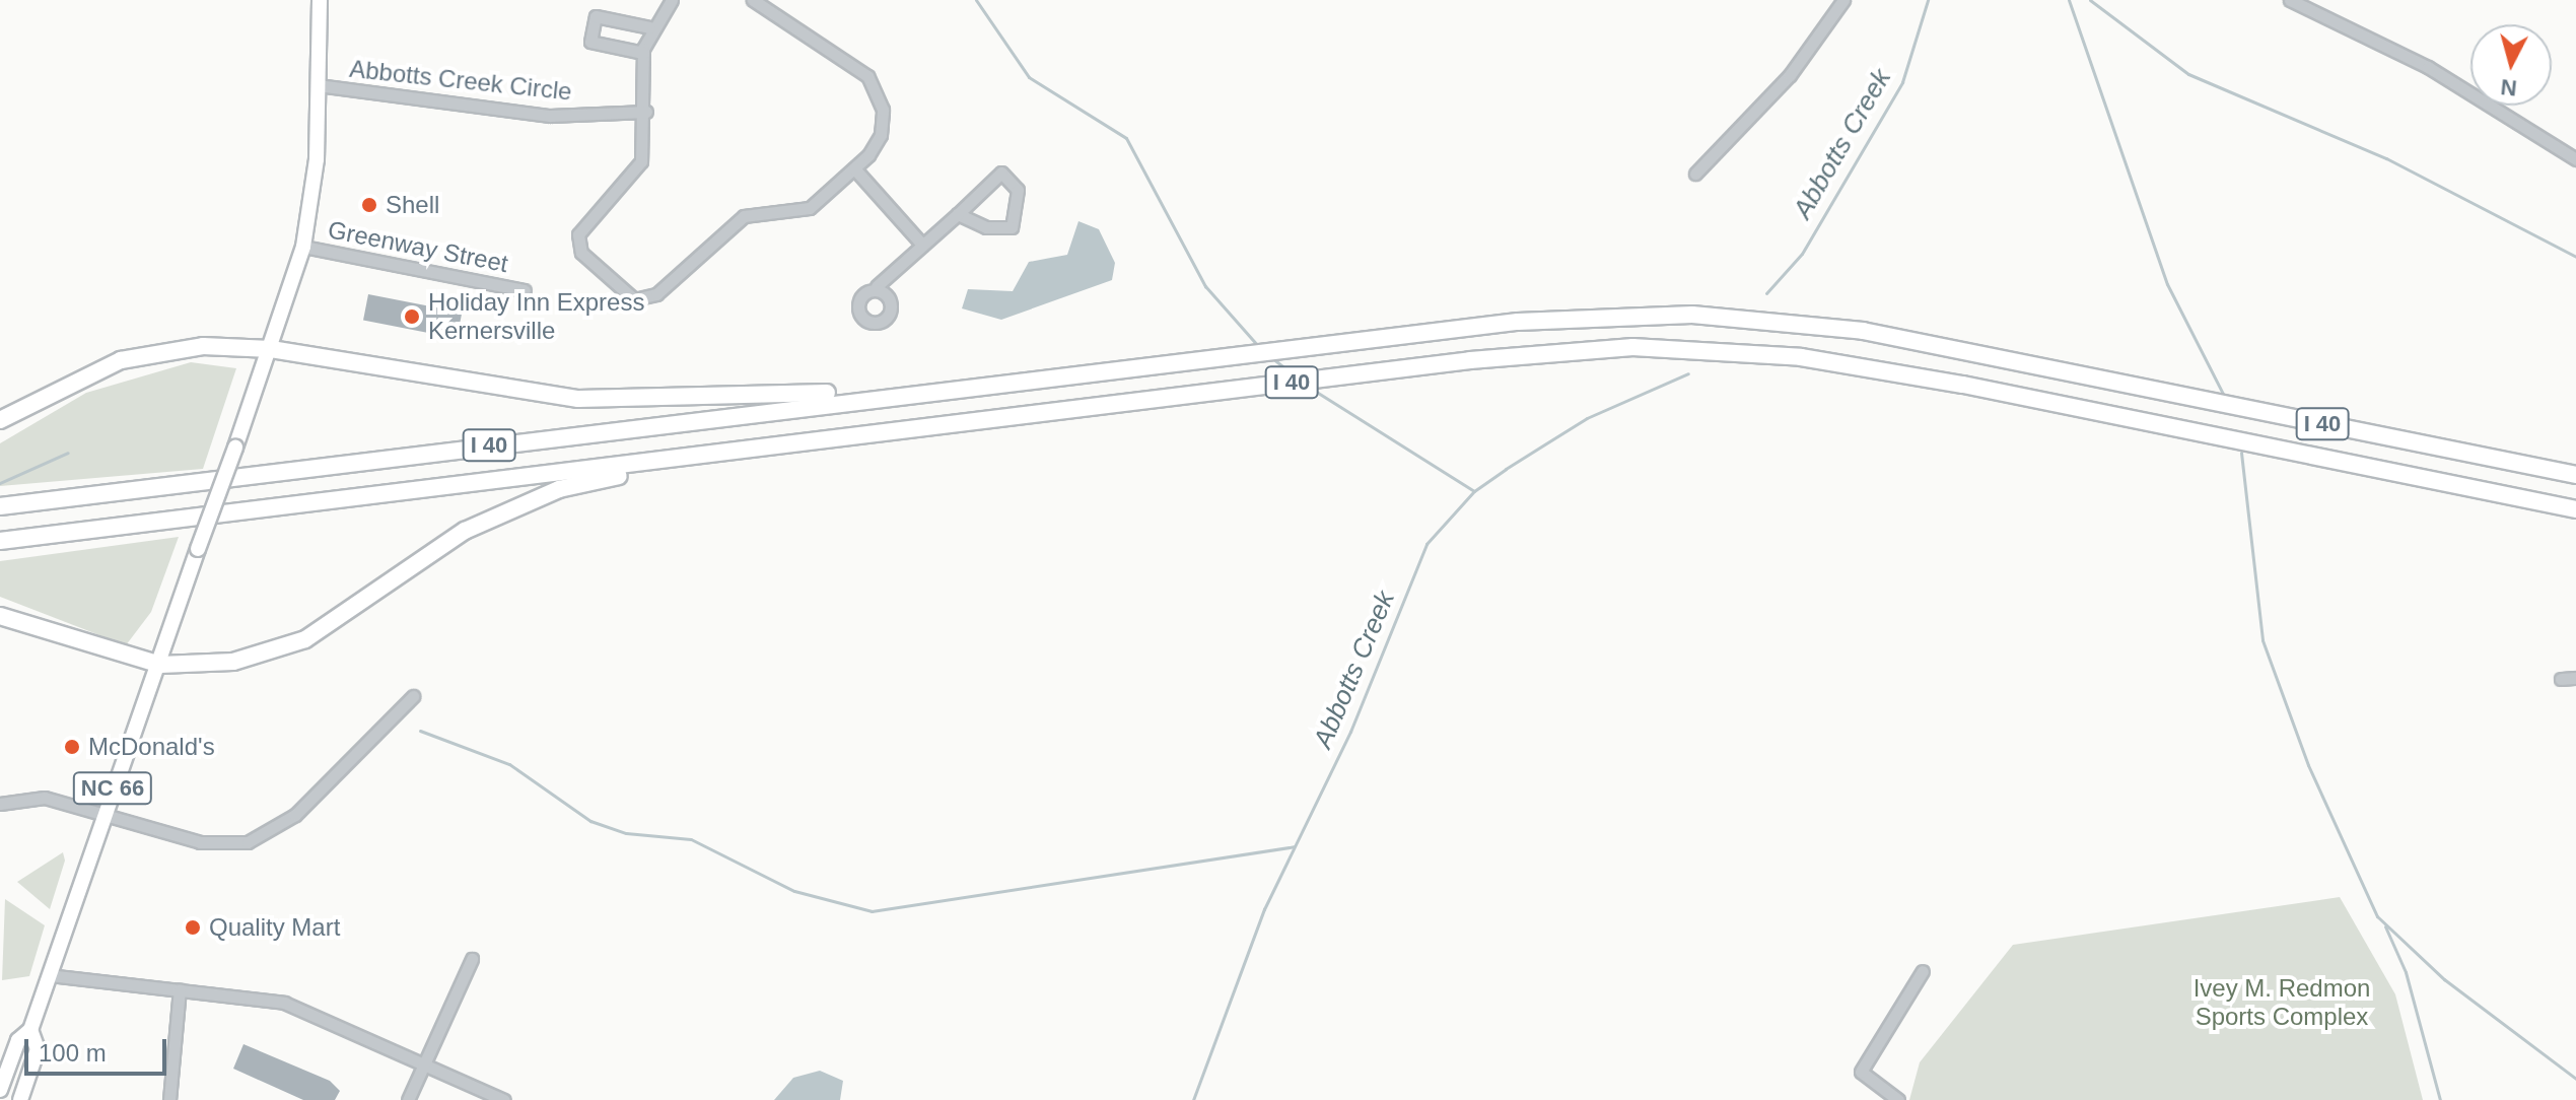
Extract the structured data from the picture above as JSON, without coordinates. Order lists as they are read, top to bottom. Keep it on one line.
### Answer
{"streets":{"highway":["I 40"],"main road":["NC 66"],"street":["Abbotts Creek Circle","Greenway Street"]},"crossings":[["Abbotts Creek Circle","NC 66"],["Greenway Street","NC 66"]],"water":["Abbotts Creek"],"parks":["Ivey M. Redmon Sports Complex"],"places":["Shell","Holiday Inn Express Kernersville","McDonald's","Quality Mart"],"scale_bar":"100 m","north":"bottom"}
